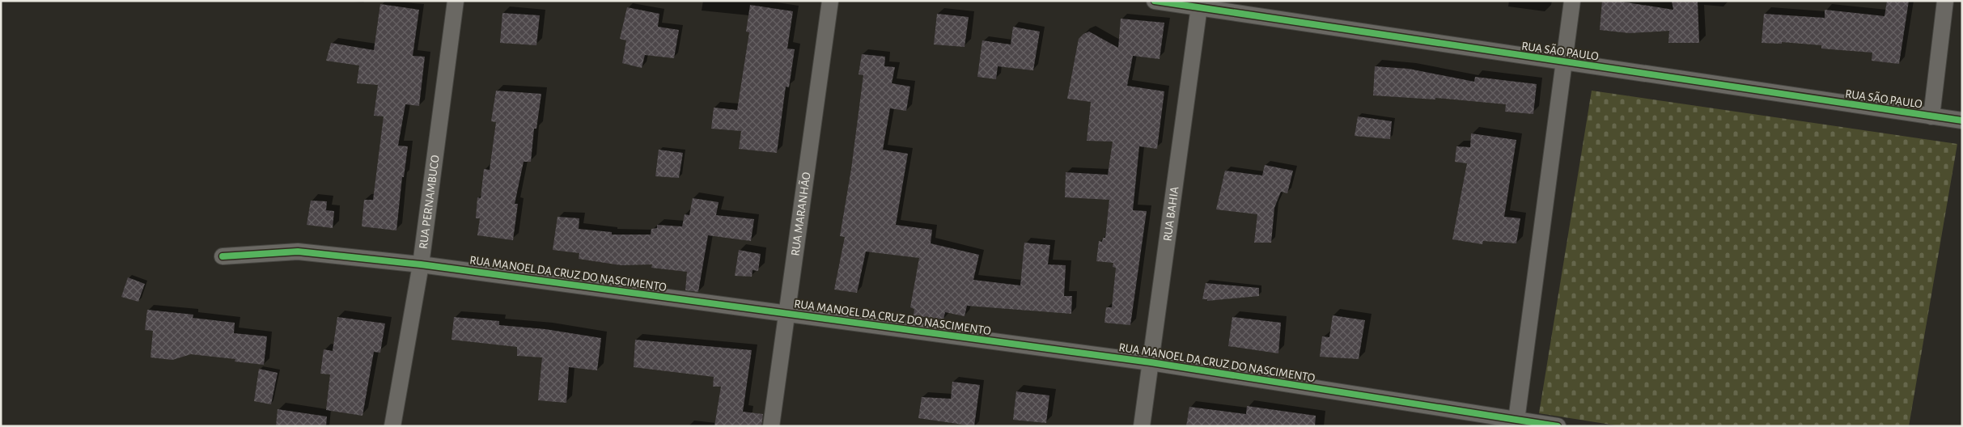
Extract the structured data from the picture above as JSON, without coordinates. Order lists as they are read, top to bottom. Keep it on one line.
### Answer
{"streets":{"street":["RUA SÃO PAULO","RUA PERNAMBUCO","RUA MARANHÃO","RUA BAHIA","RUA MANOEL DA CRUZ DO NASCIMENTO"]},"crossings":[["RUA SÃO PAULO","RUA BAHIA"],["RUA PERNAMBUCO","RUA MANOEL DA CRUZ DO NASCIMENTO"],["RUA MARANHÃO","RUA MANOEL DA CRUZ DO NASCIMENTO"],["RUA BAHIA","RUA MANOEL DA CRUZ DO NASCIMENTO"]]}
